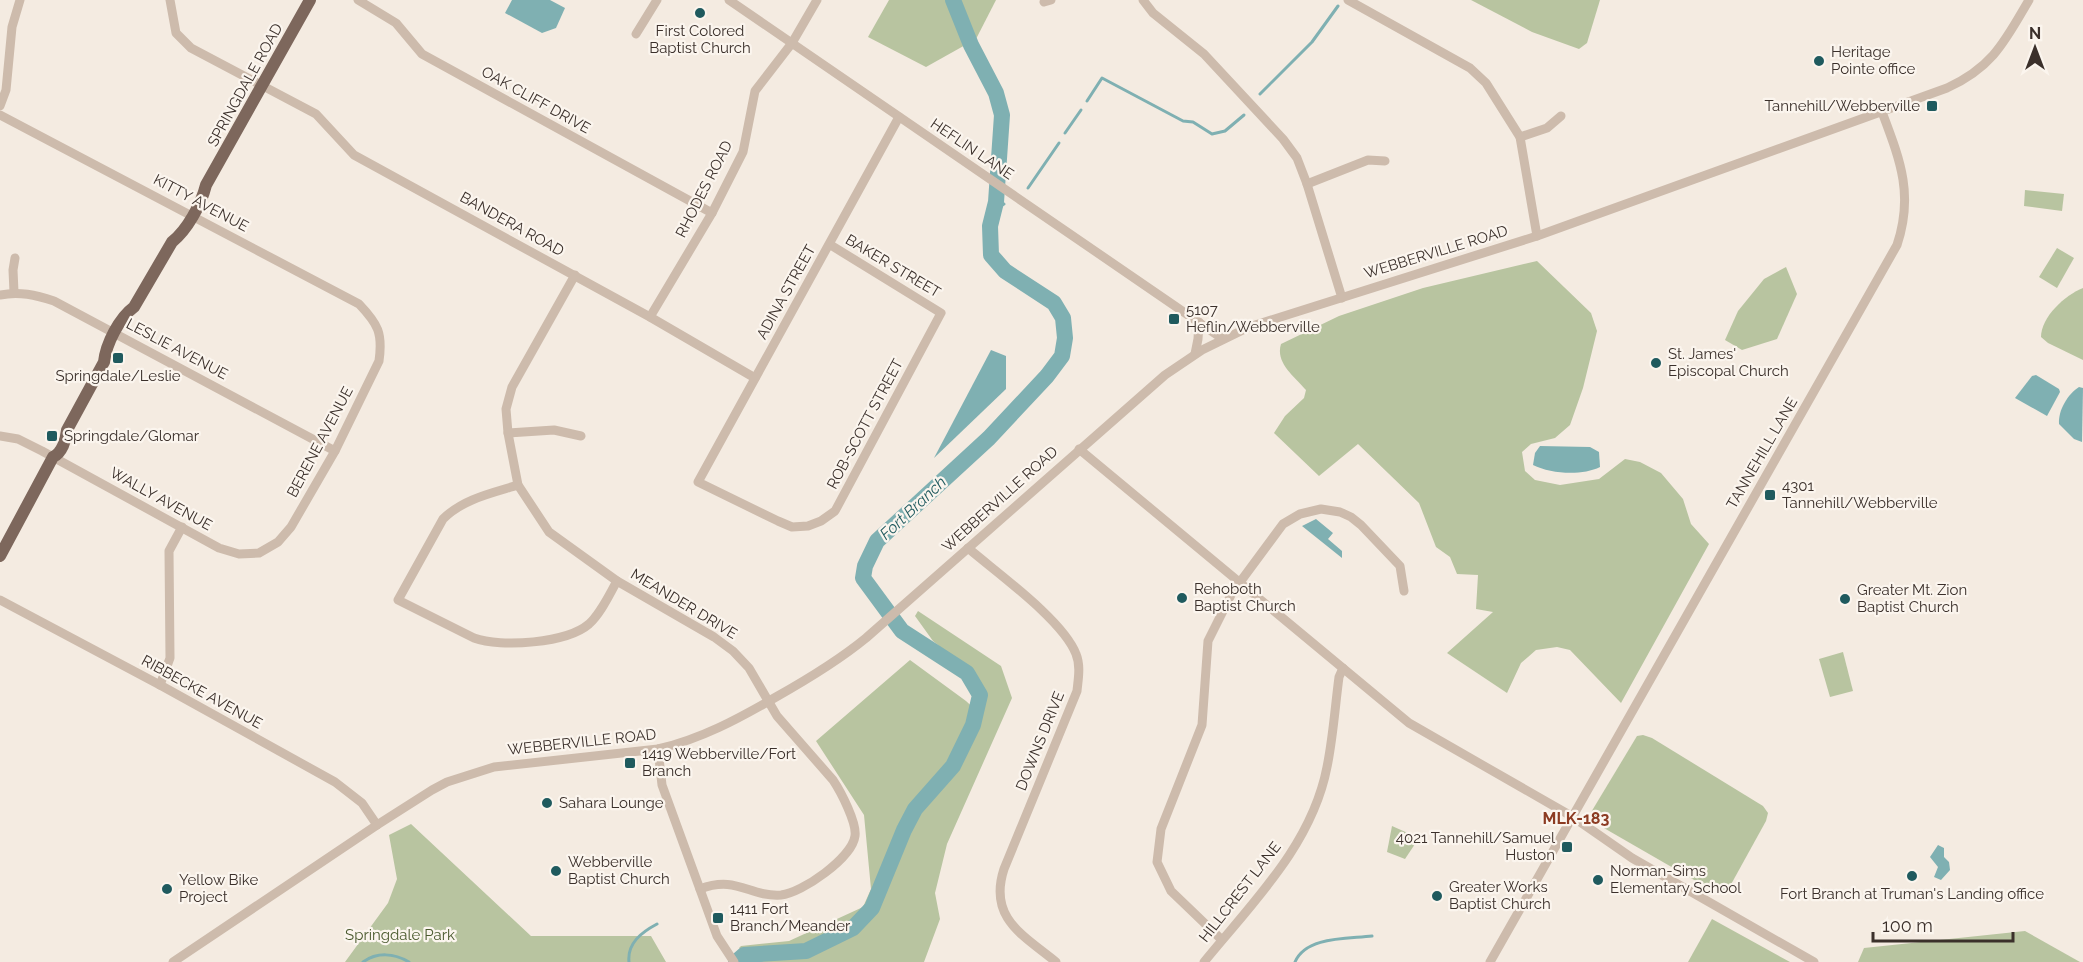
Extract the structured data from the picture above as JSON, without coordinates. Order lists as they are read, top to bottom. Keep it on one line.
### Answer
{"streets":{"main road":["SPRINGDALE ROAD"],"street":["OAK CLIFF DRIVE","HEFLIN LANE","RHODES ROAD","KITTY AVENUE","BANDERA ROAD","WEBBERVILLE ROAD","BAKER STREET","ADINA STREET","LESLIE AVENUE","ROB-SCOTT STREET","BERENE AVENUE","TANNEHILL LANE","WALLY AVENUE","MEANDER DRIVE","RIBBECKE AVENUE","DOWNS DRIVE","HILLCREST LANE"]},"crossings":[["SPRINGDALE ROAD","KITTY AVENUE"],["SPRINGDALE ROAD","BANDERA ROAD"],["SPRINGDALE ROAD","LESLIE AVENUE"],["SPRINGDALE ROAD","WALLY AVENUE"],["OAK CLIFF DRIVE","RHODES ROAD"],["HEFLIN LANE","RHODES ROAD"],["HEFLIN LANE","WEBBERVILLE ROAD"],["HEFLIN LANE","ADINA STREET"],["RHODES ROAD","BANDERA ROAD"],["KITTY AVENUE","BERENE AVENUE"],["BANDERA ROAD","ADINA STREET"],["BANDERA ROAD","MEANDER DRIVE"],["WEBBERVILLE ROAD","TANNEHILL LANE"],["WEBBERVILLE ROAD","MEANDER DRIVE"],["WEBBERVILLE ROAD","RIBBECKE AVENUE"],["WEBBERVILLE ROAD","DOWNS DRIVE"],["BAKER STREET","ADINA STREET"],["BAKER STREET","ROB-SCOTT STREET"],["ADINA STREET","ROB-SCOTT STREET"],["LESLIE AVENUE","BERENE AVENUE"],["BERENE AVENUE","WALLY AVENUE"]],"districts":["MLK-183"],"water":["Fort Branch"],"parks":["Springdale Park"],"places":{"other":["First Colored Baptist Church","Heritage Pointe office","St. James' Episcopal Church","Rehoboth Baptist Church","Greater Mt. Zion Baptist Church","Sahara Lounge","Webberville Baptist Church","Fort Branch at Truman's Landing office","Norman-Sims Elementary School","Yellow Bike Project","Greater Works Baptist Church"],"transit":["Tannehill/Webberville","5107 Heflin/Webberville","Springdale/Leslie","Springdale/Glomar","4301 Tannehill/Webberville","1419 Webberville/Fort Branch","4021 Tannehill/Samuel Huston","1411 Fort Branch/Meander"]},"scale_bar":"100 m","north":"top"}
